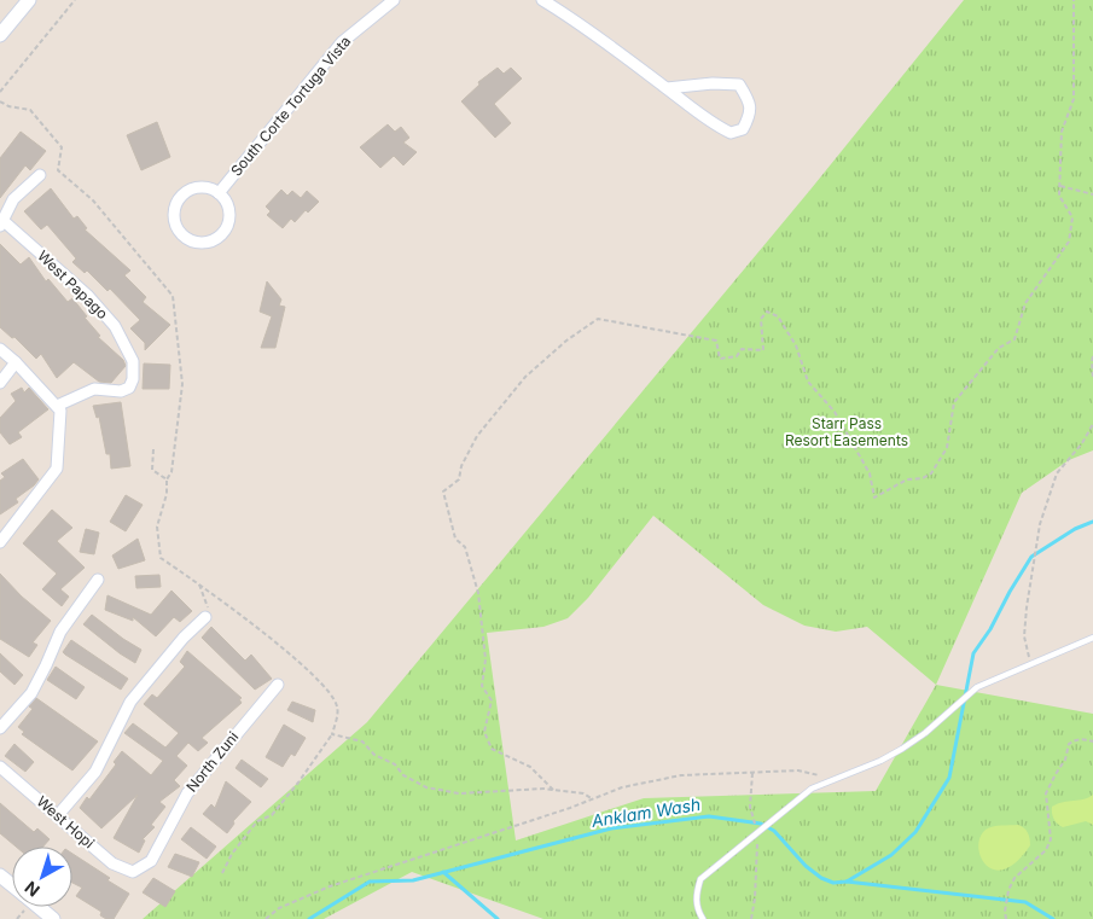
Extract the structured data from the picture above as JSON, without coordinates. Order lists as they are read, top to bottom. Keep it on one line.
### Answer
{"streets":{"street":["South Corte Tortuga Vista","West Papago","North Zuni","West Hopi"]},"crossings":[["North Zuni","West Hopi"]],"water":["Anklam Wash"],"parks":["Starr Pass Resort Easements"],"north":"bottom left"}
